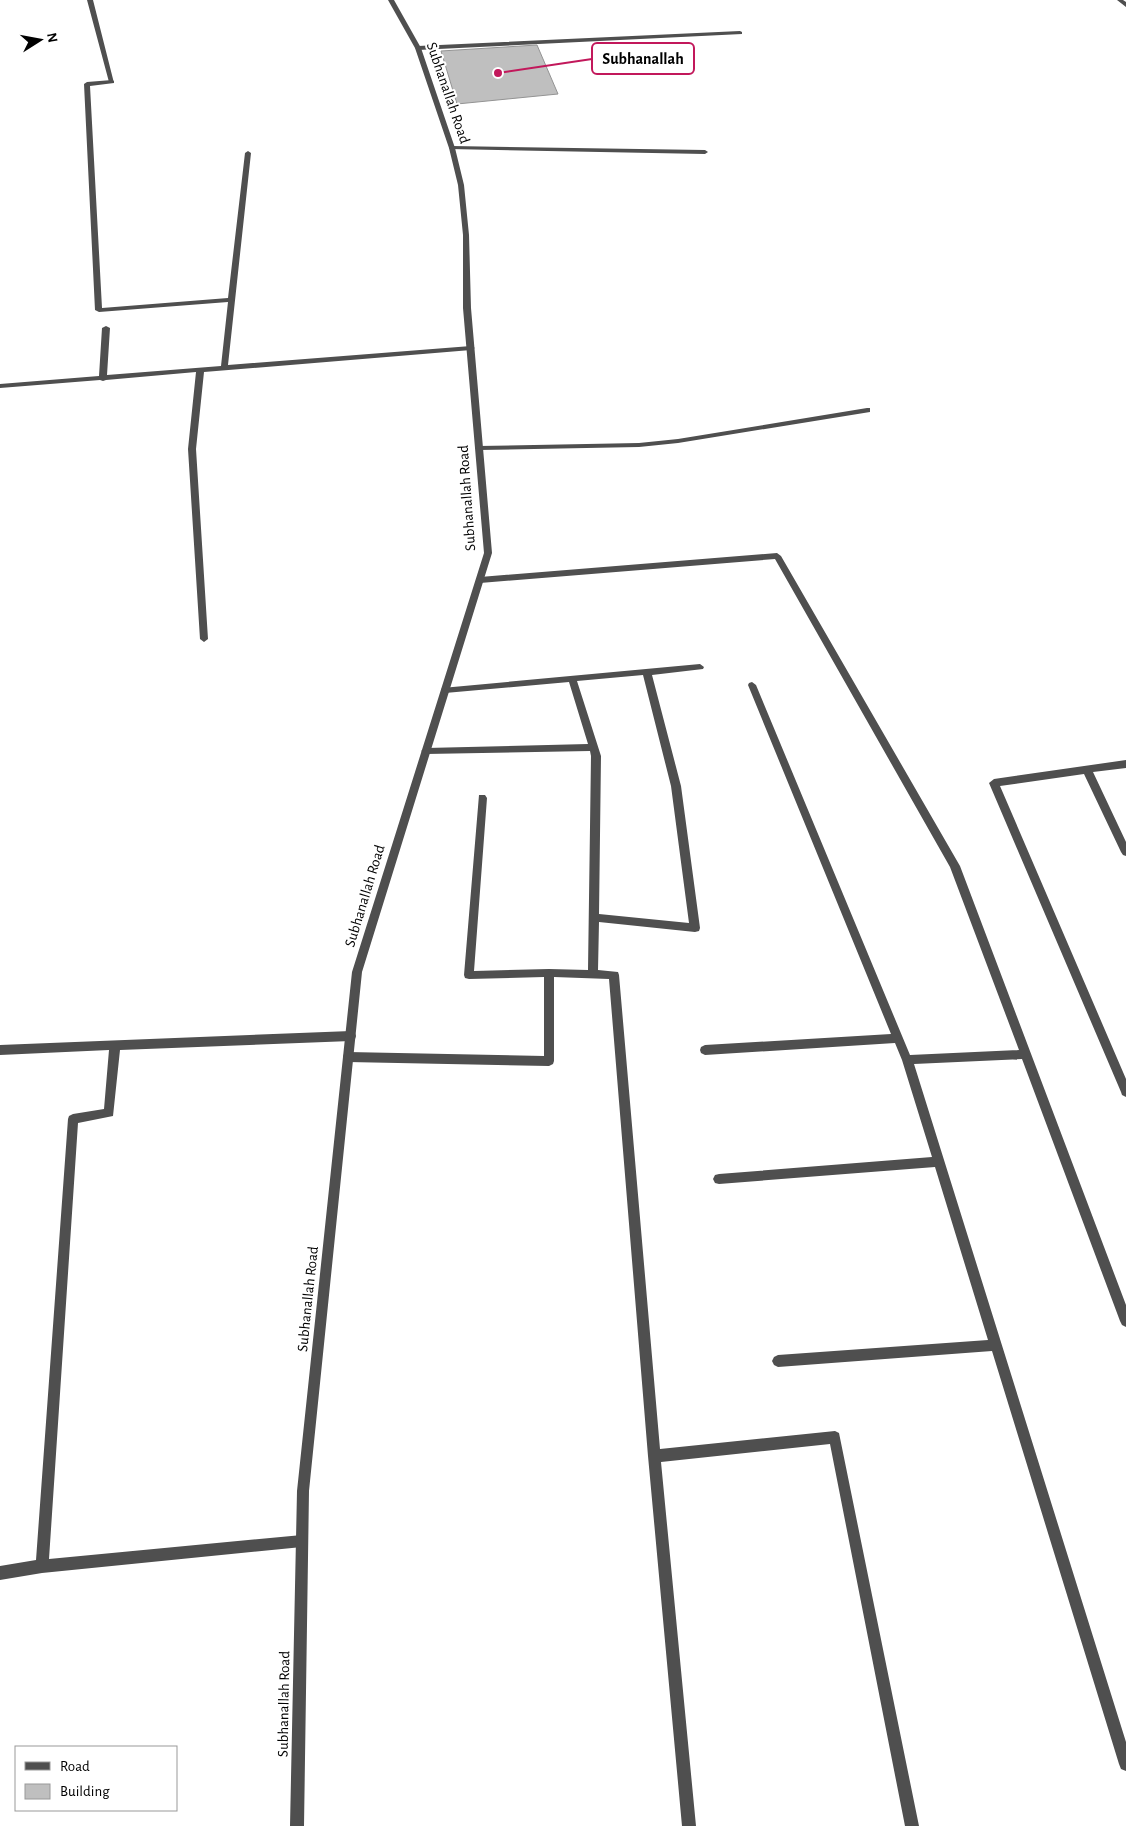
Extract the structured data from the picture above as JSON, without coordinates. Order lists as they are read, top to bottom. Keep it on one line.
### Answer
{"streets":{"street":["Subhanallah Road"]},"places":["Subhanallah"],"legend":["Road","Building"],"north":"right"}
